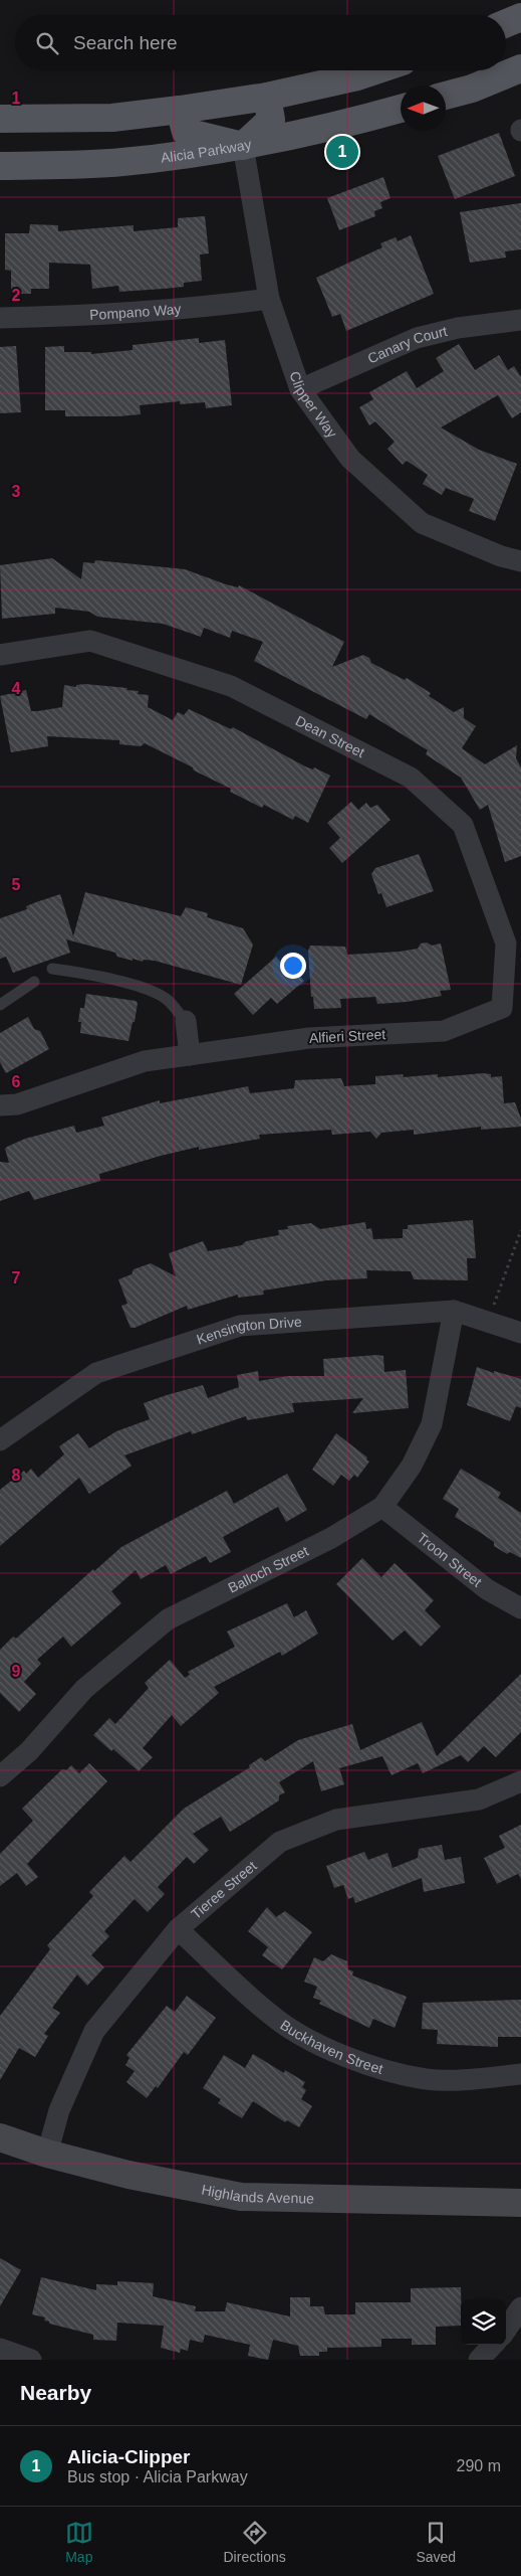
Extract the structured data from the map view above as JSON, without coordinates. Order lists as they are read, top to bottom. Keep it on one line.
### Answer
{"streets":{"main road":["Alicia Parkway","Highlands Avenue"],"street":["Pompano Way","Canary Court","Clipper Way","Dean Street","Alfieri Street","Kensington Drive","Troon Street","Balloch Street","Tieree Street","Buckhaven Street"]},"crossings":[["Alicia Parkway","Clipper Way"],["Pompano Way","Clipper Way"],["Canary Court","Clipper Way"],["Dean Street","Alfieri Street"],["Kensington Drive","Balloch Street"],["Troon Street","Balloch Street"],["Tieree Street","Buckhaven Street"],["Tieree Street","Highlands Avenue"]],"north":"left","page":{"search":"Search here","pins":"1","heading":"Nearby","list":[{"mark":"1","name":"Alicia-Clipper","note":"Bus stop · Alicia Parkway","value":"290 m"}],"nav":["Map","Directions","Saved"]},"grid":{"rows":["1","2","3","4","5","6","7","8","9"]}}
